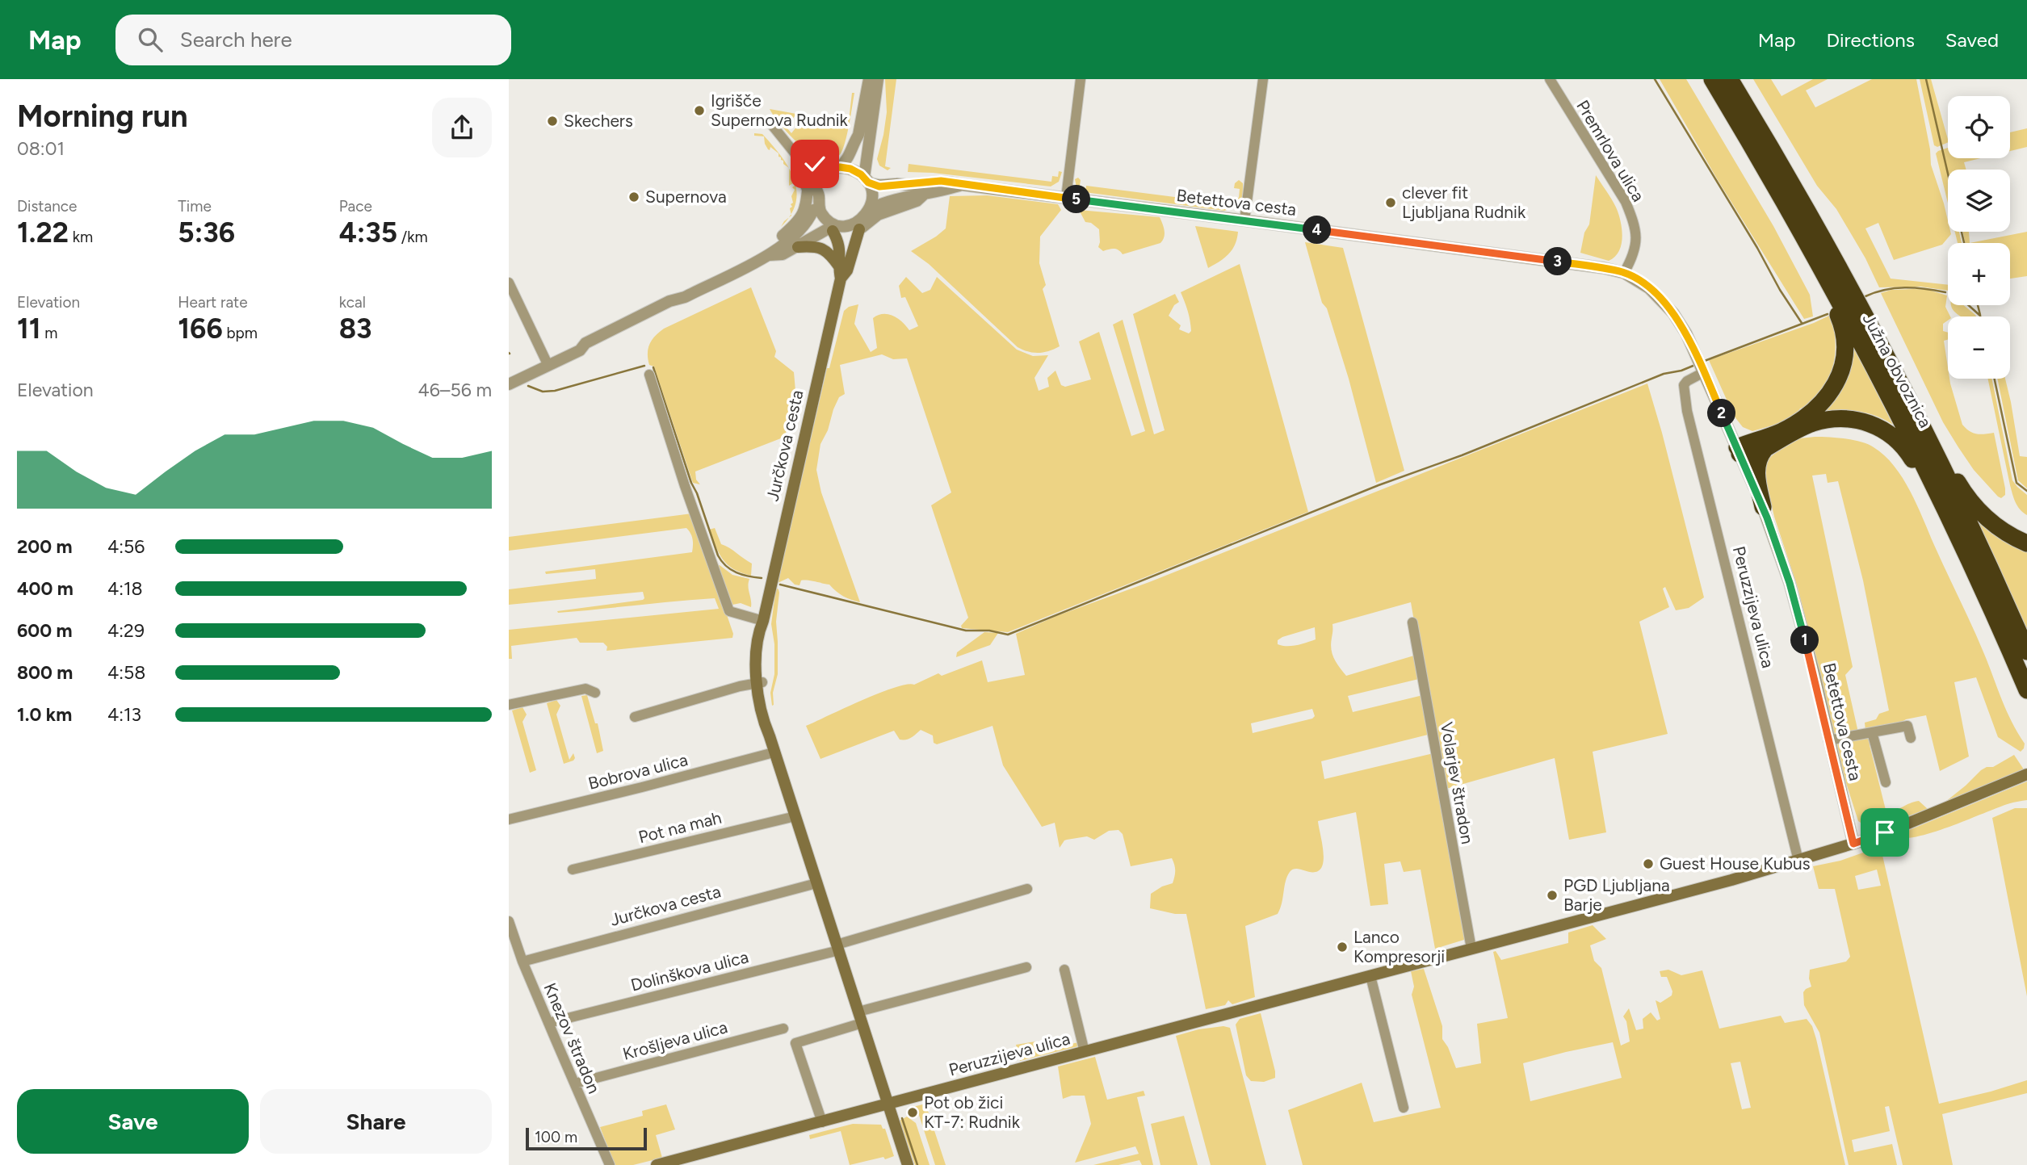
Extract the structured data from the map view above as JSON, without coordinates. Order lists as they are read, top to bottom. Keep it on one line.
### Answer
{"streets":{"highway":["Južna obvoznica"],"main road":["Jurčkova cesta","Peruzzijeva ulica"],"street":["Premrlova ulica","Betettova cesta","Bobrova ulica","Volarjev štradon","Pot na mah","Dolinškova ulica","Knezov štradon","Krošljeva ulica"]},"crossings":[["Premrlova ulica","Betettova cesta"],["Betettova cesta","Jurčkova cesta"],["Betettova cesta","Peruzzijeva ulica"],["Jurčkova cesta","Peruzzijeva ulica"],["Jurčkova cesta","Bobrova ulica"],["Jurčkova cesta","Pot na mah"],["Jurčkova cesta","Dolinškova ulica"],["Jurčkova cesta","Knezov štradon"],["Peruzzijeva ulica","Volarjev štradon"],["Dolinškova ulica","Knezov štradon"],["Knezov štradon","Krošljeva ulica"]],"places":["Igrišče Supernova Rudnik","Skechers","Supernova","clever fit Ljubljana Rudnik","Guest House Kubus","PGD Ljubljana Barje","Lanco Kompresorji","Pot ob žici KT-7: Rudnik"],"scale_bar":"100 m","page":{"header":"Map","search":"Search here","nav":["Map","Directions","Saved"],"heading":["Morning run","08:01"],"map_buttons":["+","−"],"stats":[["Distance","1.22 km"],["Time","5:36"],["Pace","4:35 /km"],["Elevation","11 m"],["Heart rate","166 bpm"],["kcal","83"]],"pins":["5","4","3","2","1"],"chart":["Elevation","46–56 m"],"list":[{"name":"200 m","note":"4:56"},{"name":"400 m","note":"4:18"},{"name":"600 m","note":"4:29"},{"name":"800 m","note":"4:58"},{"name":"1.0 km","note":"4:13"}],"buttons":["Save","Share"],"scale":"100 m"}}
